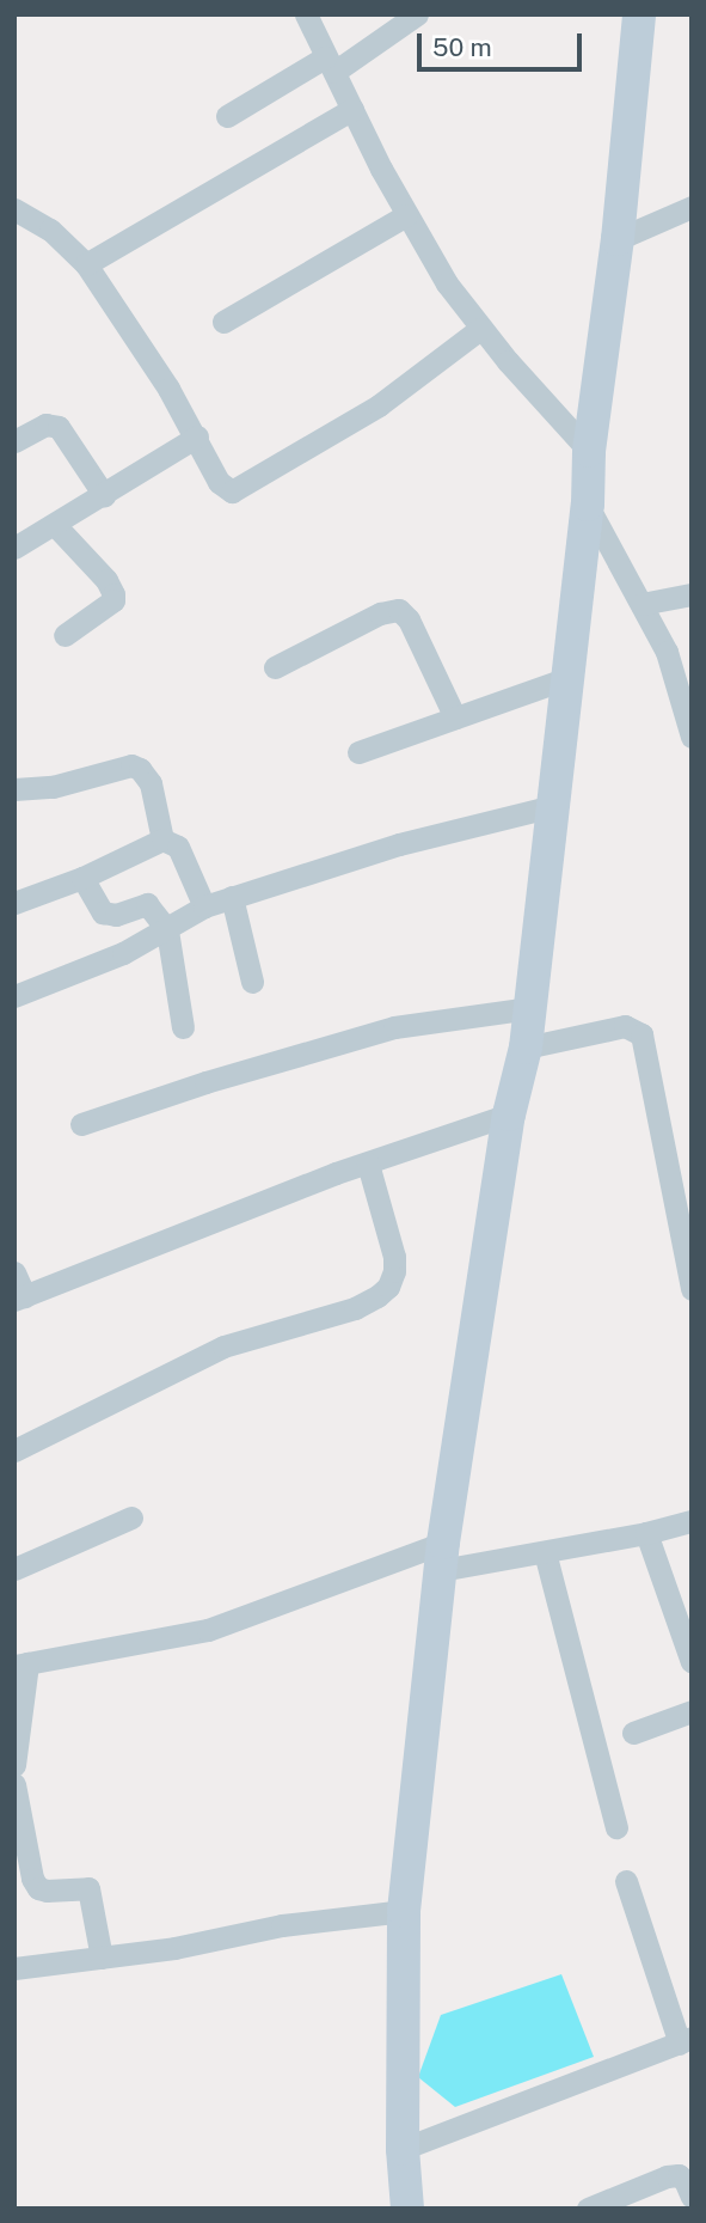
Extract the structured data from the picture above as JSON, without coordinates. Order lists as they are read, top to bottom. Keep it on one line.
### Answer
{"scale_bar":"50 m"}
